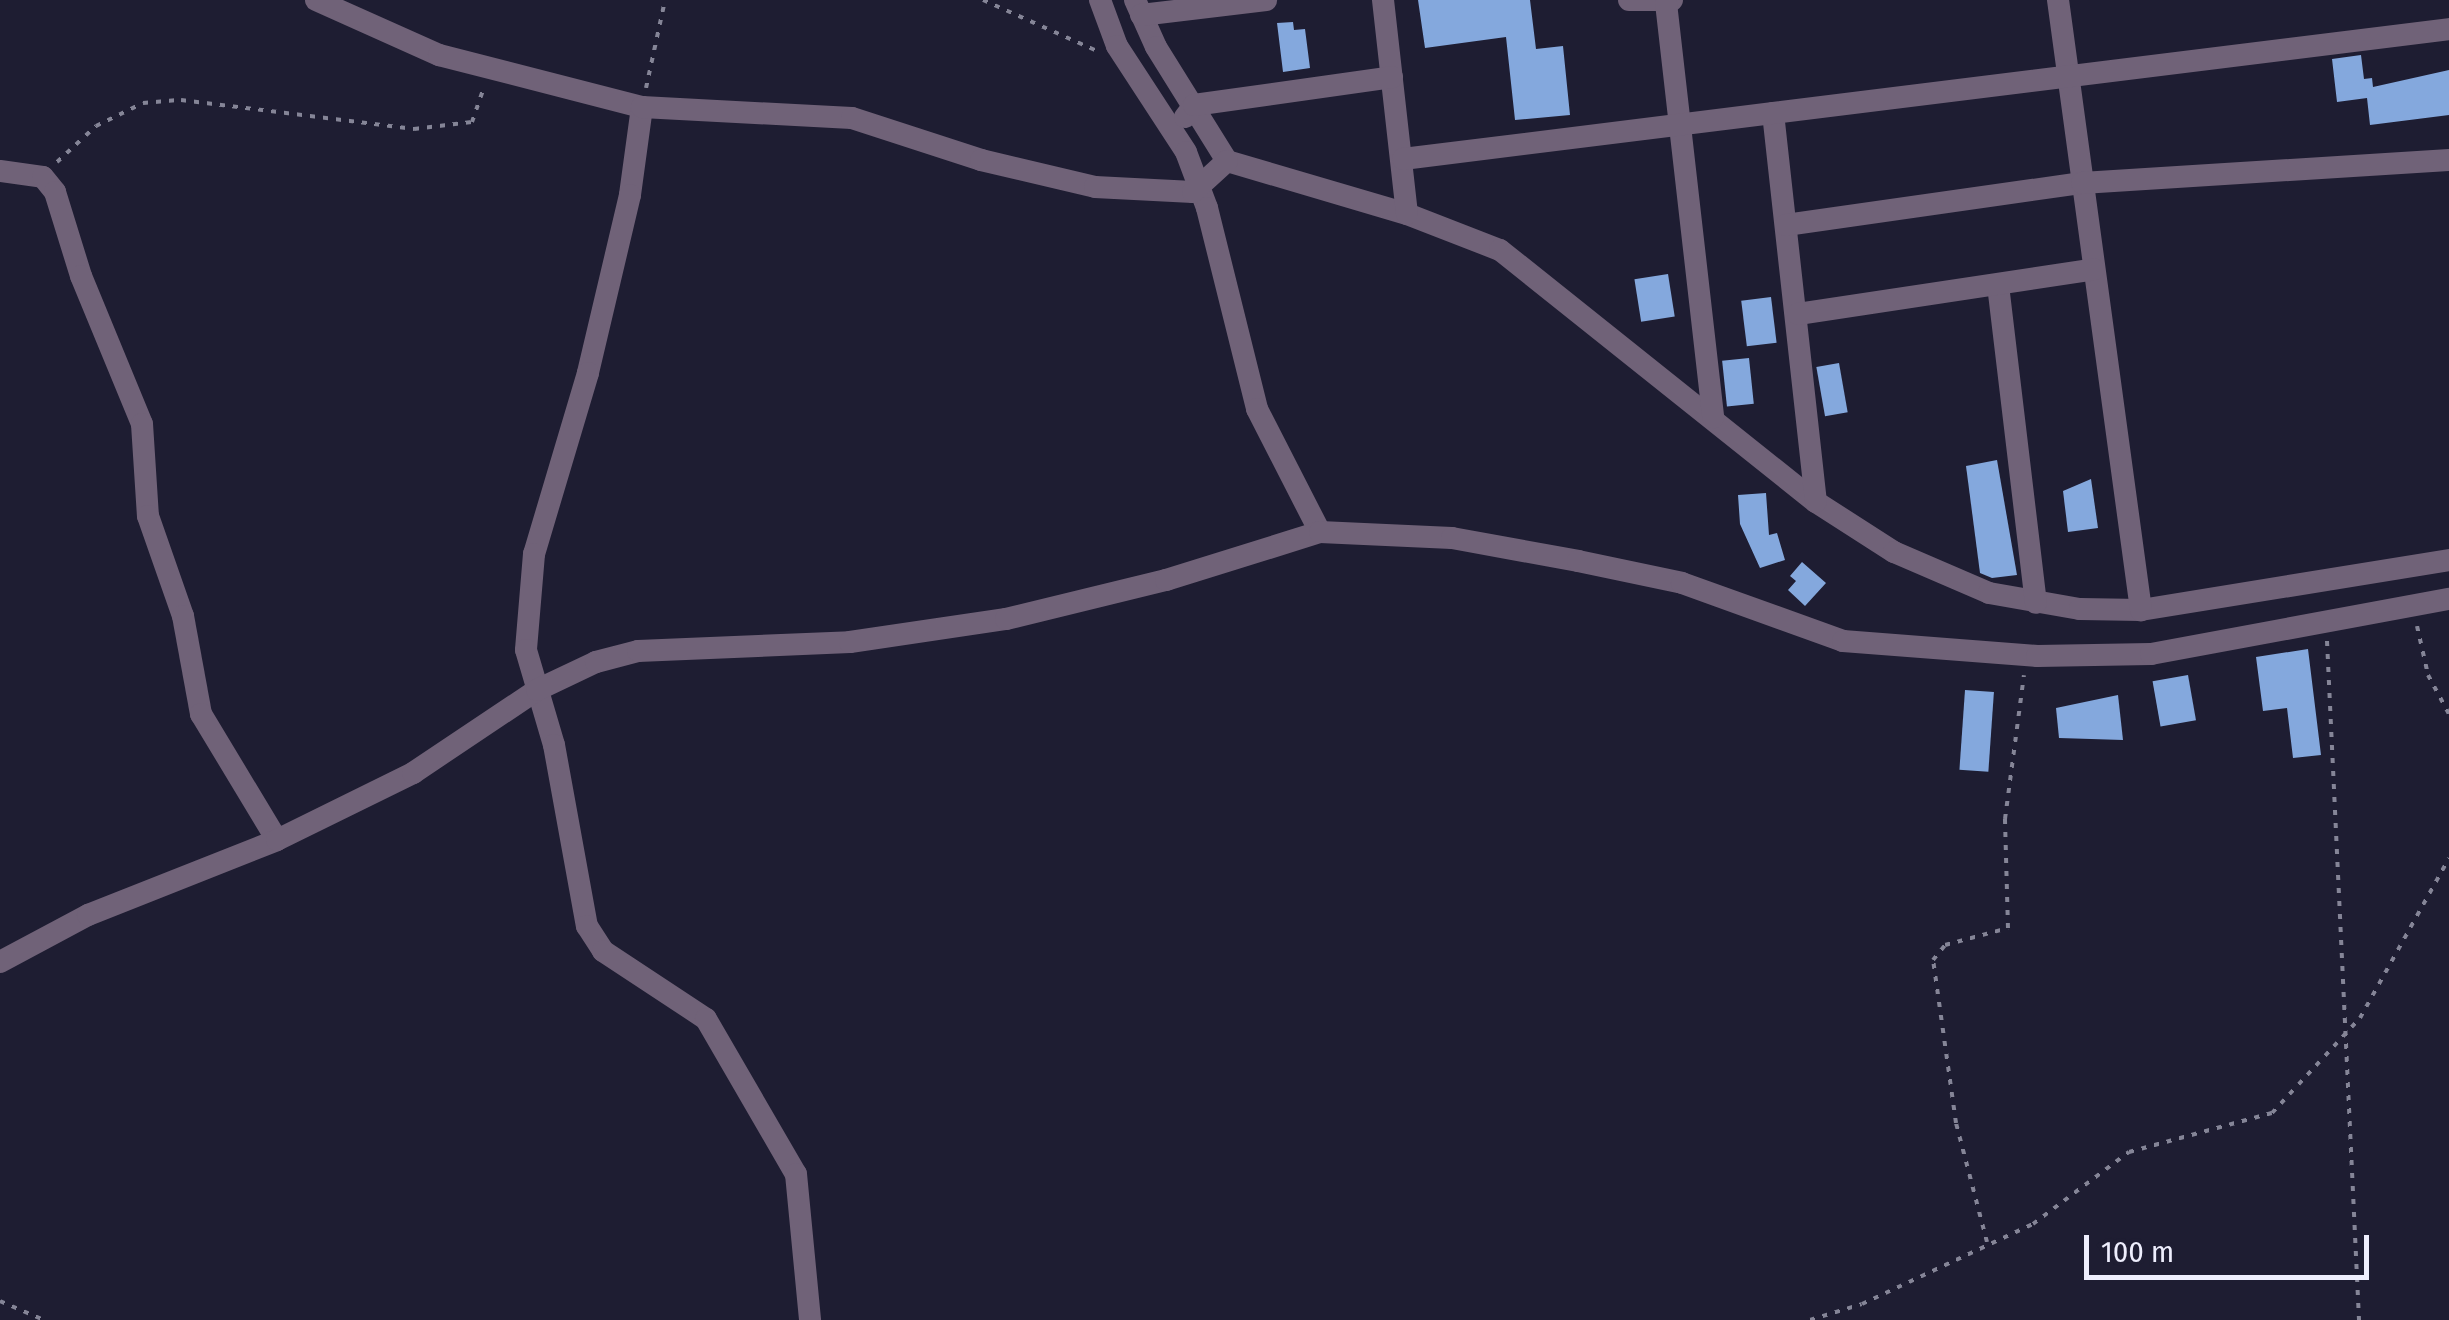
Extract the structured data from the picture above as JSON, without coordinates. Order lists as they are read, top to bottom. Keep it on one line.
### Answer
{"scale_bar":"100 m"}
